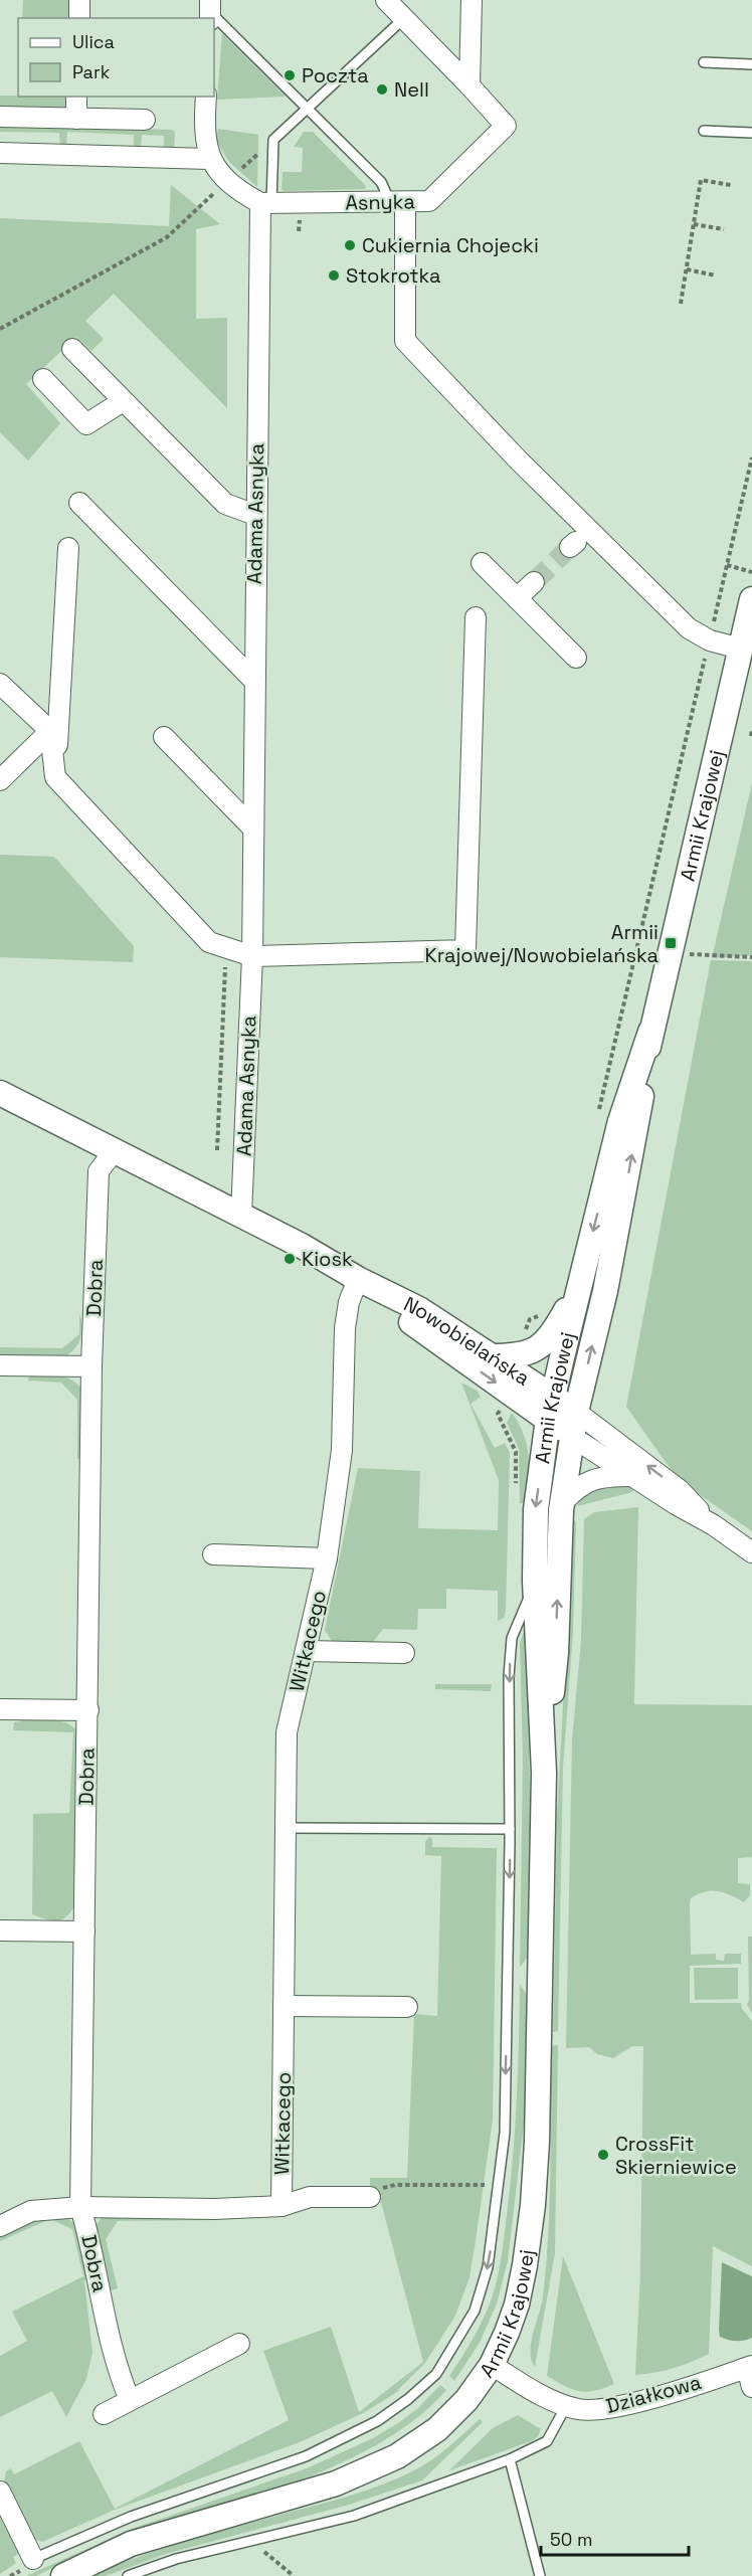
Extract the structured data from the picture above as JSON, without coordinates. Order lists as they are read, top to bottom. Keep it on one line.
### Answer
{"streets":{"street":["Asnyka","Adama Asnyka","Armii Krajowej","Dobra","Nowobielańska","Witkacego","Działkowa"]},"crossings":[["Asnyka","Adama Asnyka"],["Adama Asnyka","Nowobielańska"],["Armii Krajowej","Nowobielańska"],["Armii Krajowej","Działkowa"],["Dobra","Nowobielańska"],["Nowobielańska","Witkacego"]],"places":{"other":["Poczta","Nell","Cukiernia Chojecki","Stokrotka","Kiosk","CrossFit Skierniewice"],"transit":["Armii Krajowej/Nowobielańska"]},"legend":["Ulica","Park"],"scale_bar":"50 m"}
